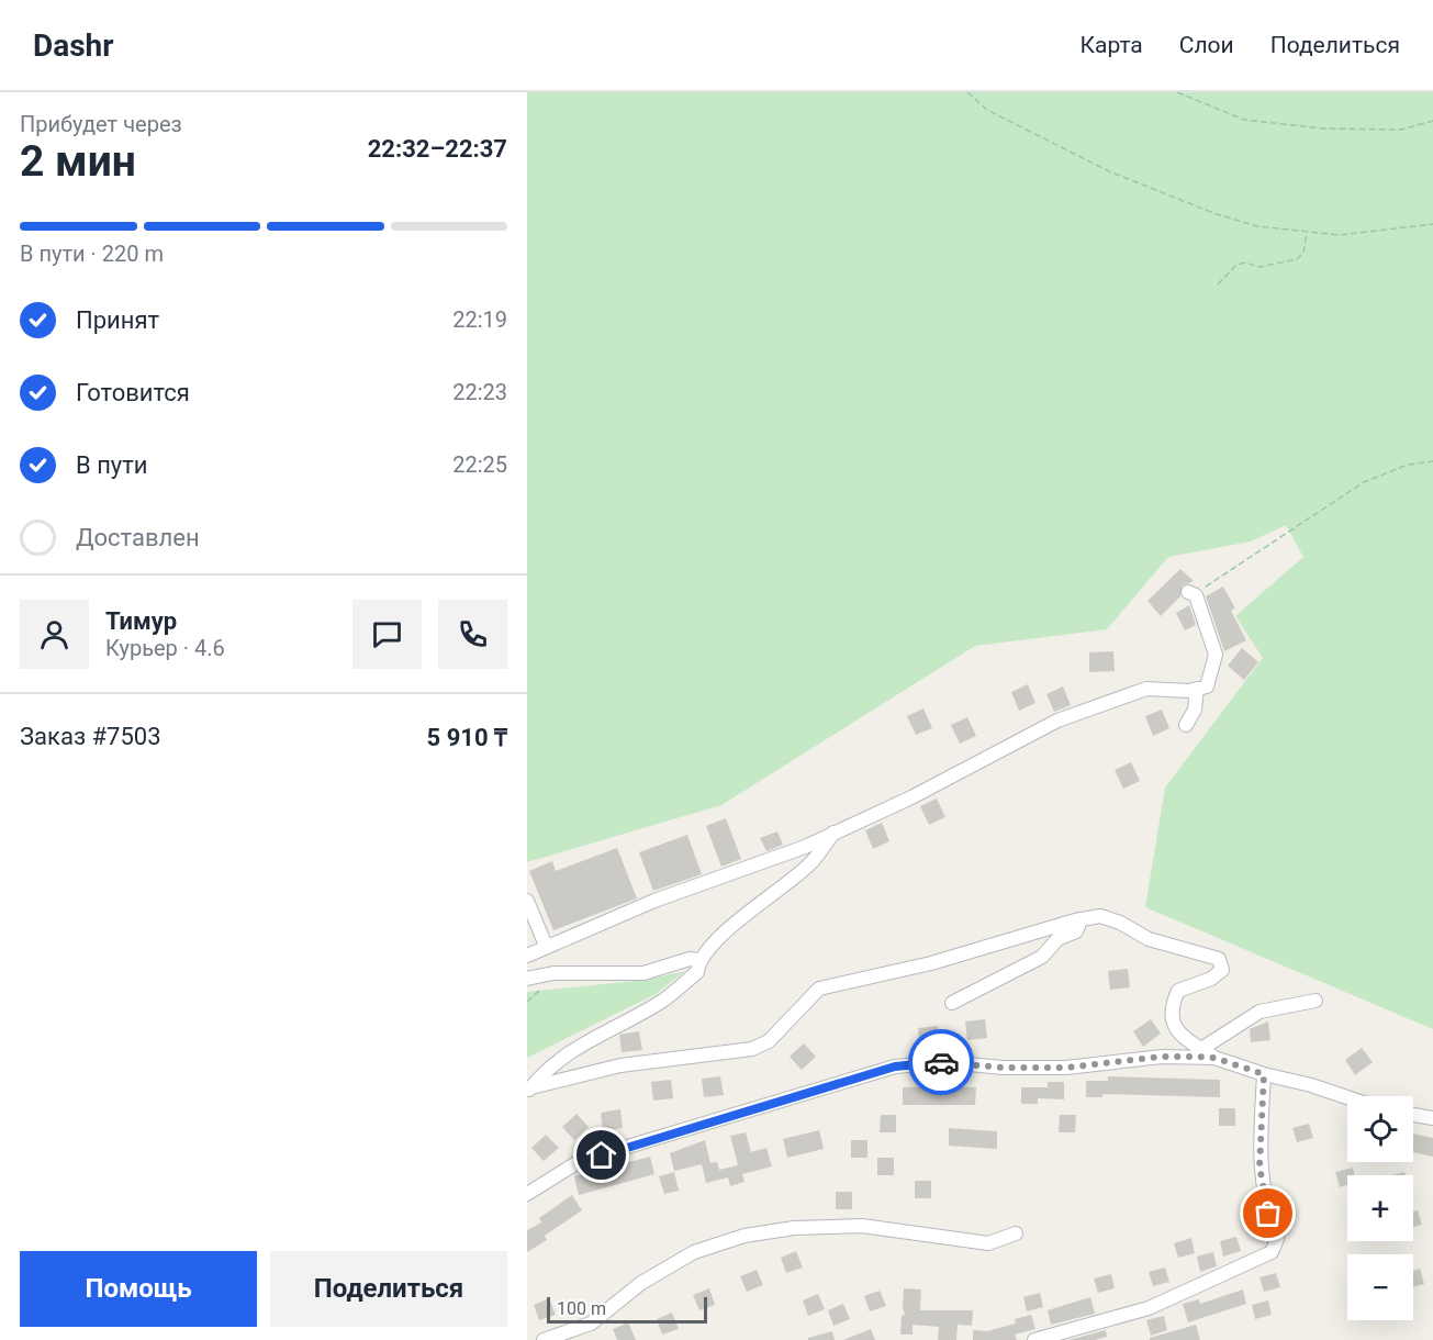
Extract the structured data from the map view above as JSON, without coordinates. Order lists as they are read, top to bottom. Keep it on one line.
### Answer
{"scale_bar":"100 m","page":{"header":"Dashr","nav":["Карта","Слои","Поделиться"],"heading":["2 мин","Прибудет через","22:32–22:37"],"panel":["Тимур","Курьер · 4.6","Заказ #7503","5 910 ₸"],"bar":"В пути · 220 m","list":[["Принят","22:19"],["Готовится","22:23"],["В пути","22:25"],"Доставлен"],"map_buttons":["+","−"],"buttons":["Помощь","Поделиться"],"scale":"100 m"}}
